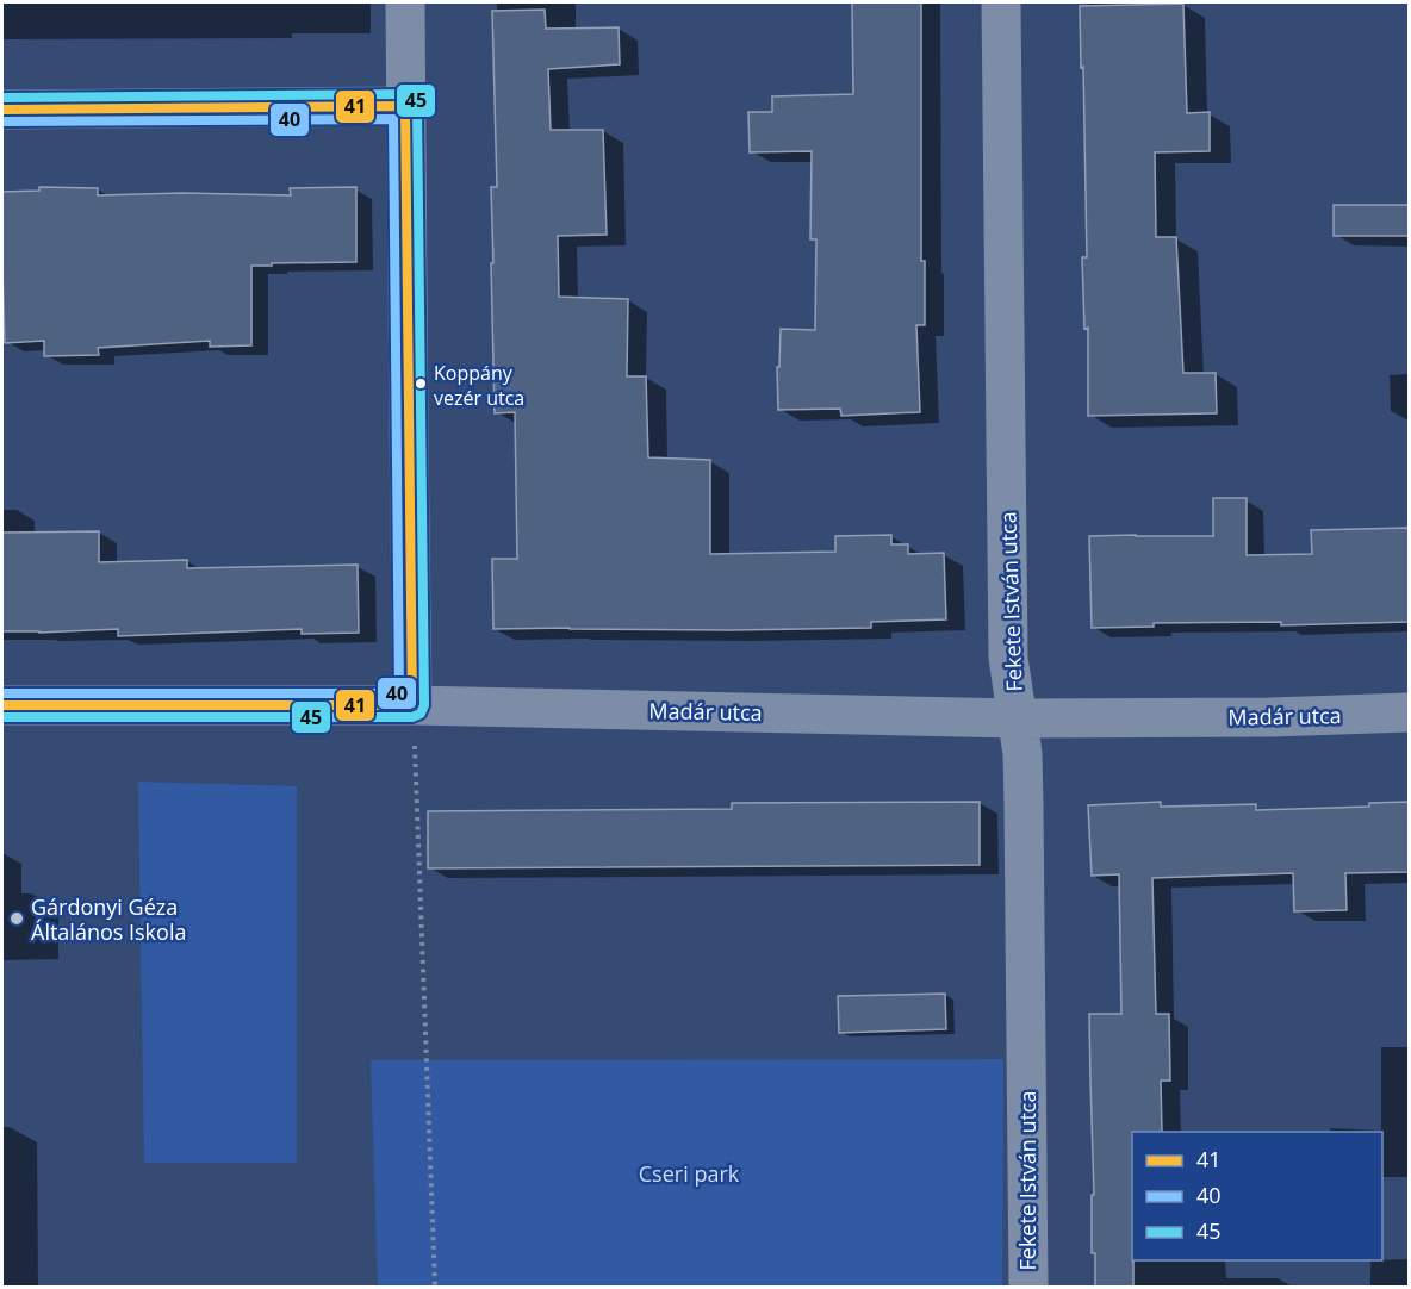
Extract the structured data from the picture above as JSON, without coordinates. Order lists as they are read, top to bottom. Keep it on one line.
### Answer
{"streets":{"street":["Fekete István utca","Madár utca"]},"crossings":[["Fekete István utca","Madár utca"]],"parks":["Cseri park"],"places":["Koppány vezér utca","Gárdonyi Géza Általános Iskola"],"lines":["transit line 45","transit line 41","transit line 40"],"legend":["41","40","45"]}
